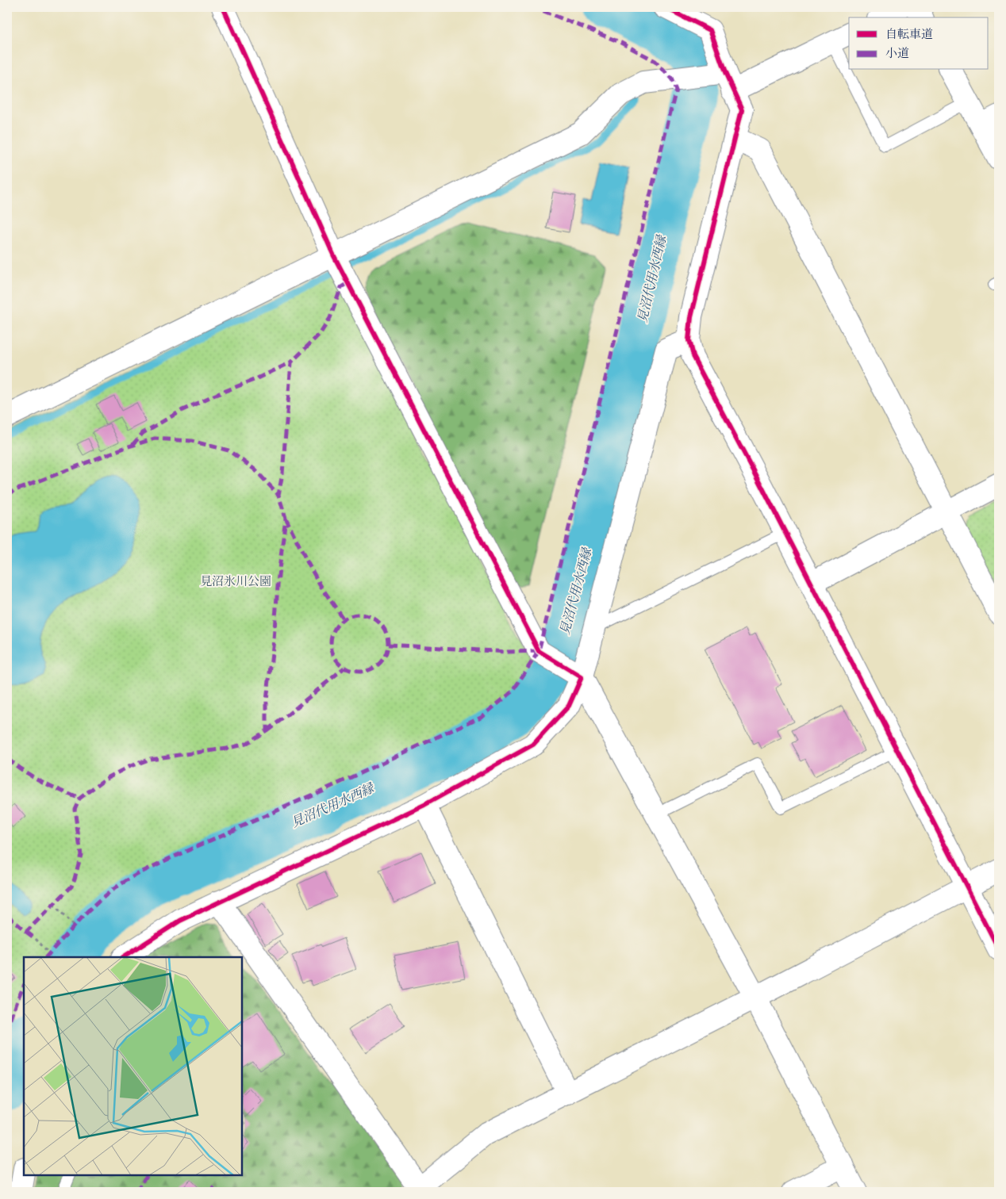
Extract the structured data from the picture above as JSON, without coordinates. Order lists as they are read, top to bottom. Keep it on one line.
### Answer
{"water":["見沼代用水西縁"],"parks":["見沼氷川公園"],"legend":["自転車道","小道"]}
